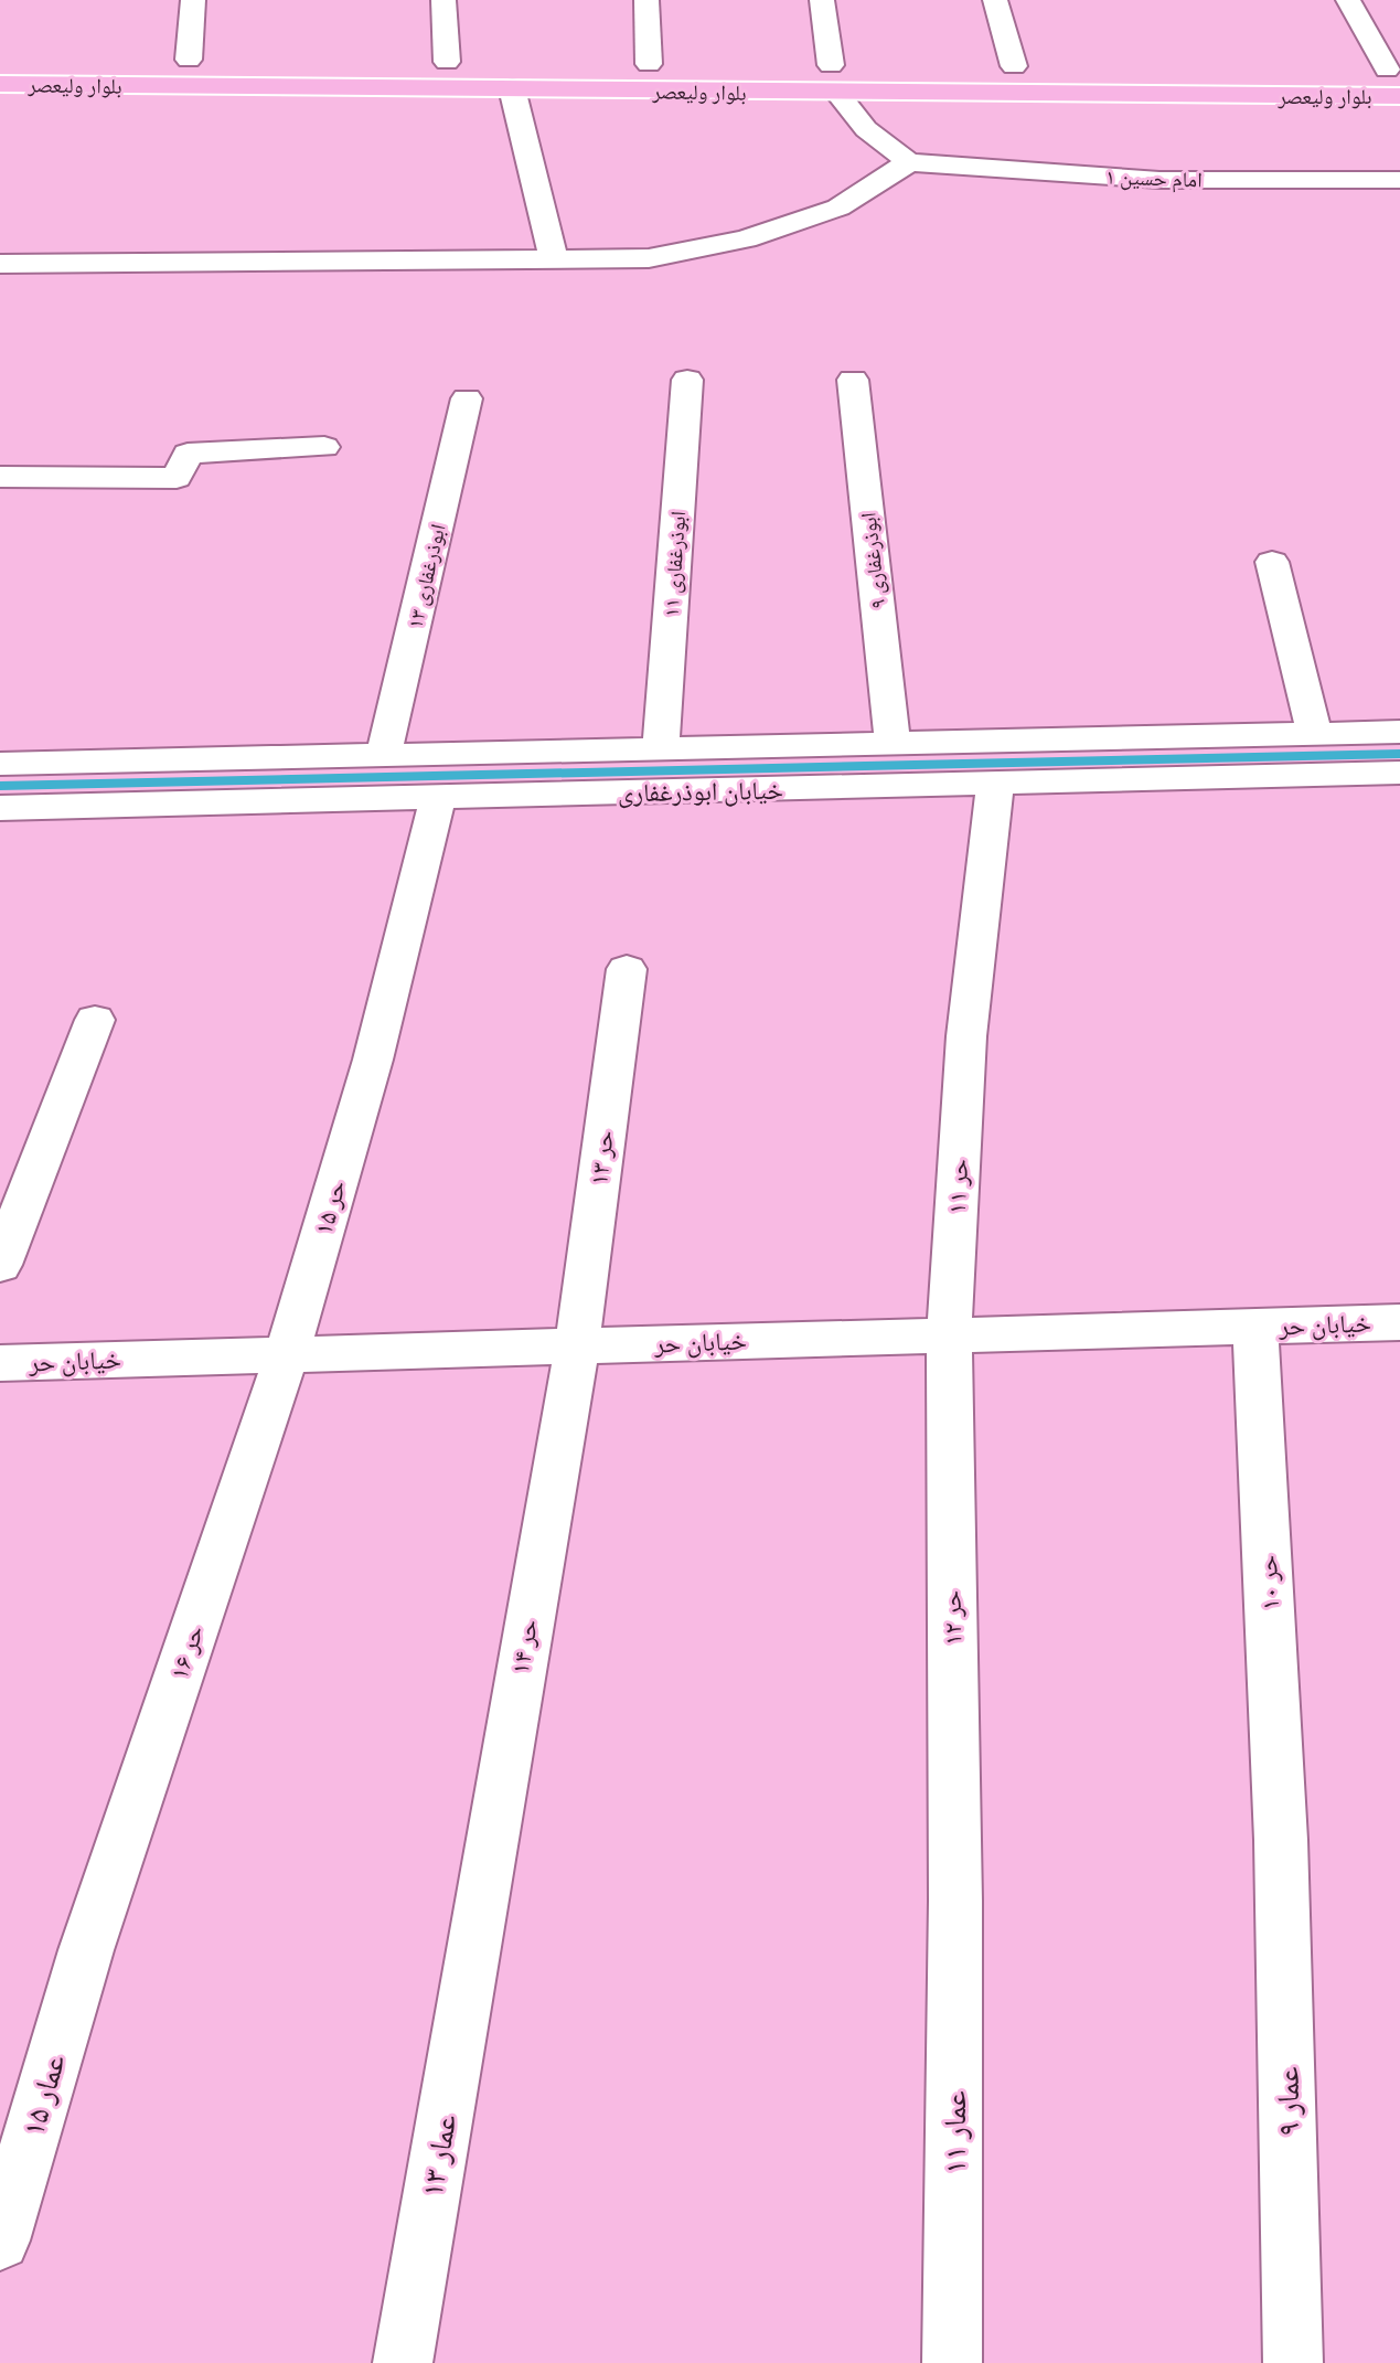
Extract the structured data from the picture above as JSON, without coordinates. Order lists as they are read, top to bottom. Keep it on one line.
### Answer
{"streets":{"main road":["بلوار ولیعصر"],"street":["امام حسین ۱","ابوذرغفاری ۹","ابوذرغفاری ۱۱","ابوذرغفاری ۱۳","خیابان ابوذرغفاری","حر ۱۳","حر ۱۱","حر ۱۵","خیابان حر","حر ۱۰","حر ۱۲","حر ۱۴","حر ۱۶","عمار ۱۵","عمار ۹","عمار ۱۱","عمار ۱۳"]},"crossings":[["ابوذرغفاری ۹","خیابان ابوذرغفاری"],["ابوذرغفاری ۱۱","خیابان ابوذرغفاری"],["ابوذرغفاری ۱۳","خیابان ابوذرغفاری"],["خیابان ابوذرغفاری","حر ۱۱"],["خیابان ابوذرغفاری","حر ۱۵"],["حر ۱۳","خیابان حر"],["حر ۱۳","حر ۱۴"],["حر ۱۱","خیابان حر"],["حر ۱۱","حر ۱۲"],["حر ۱۵","خیابان حر"],["حر ۱۵","حر ۱۶"],["خیابان حر","حر ۱۰"],["خیابان حر","حر ۱۲"],["خیابان حر","حر ۱۴"],["خیابان حر","حر ۱۶"],["حر ۱۰","عمار ۹"],["حر ۱۲","عمار ۱۱"],["حر ۱۴","عمار ۱۳"],["حر ۱۶","عمار ۱۵"]]}
